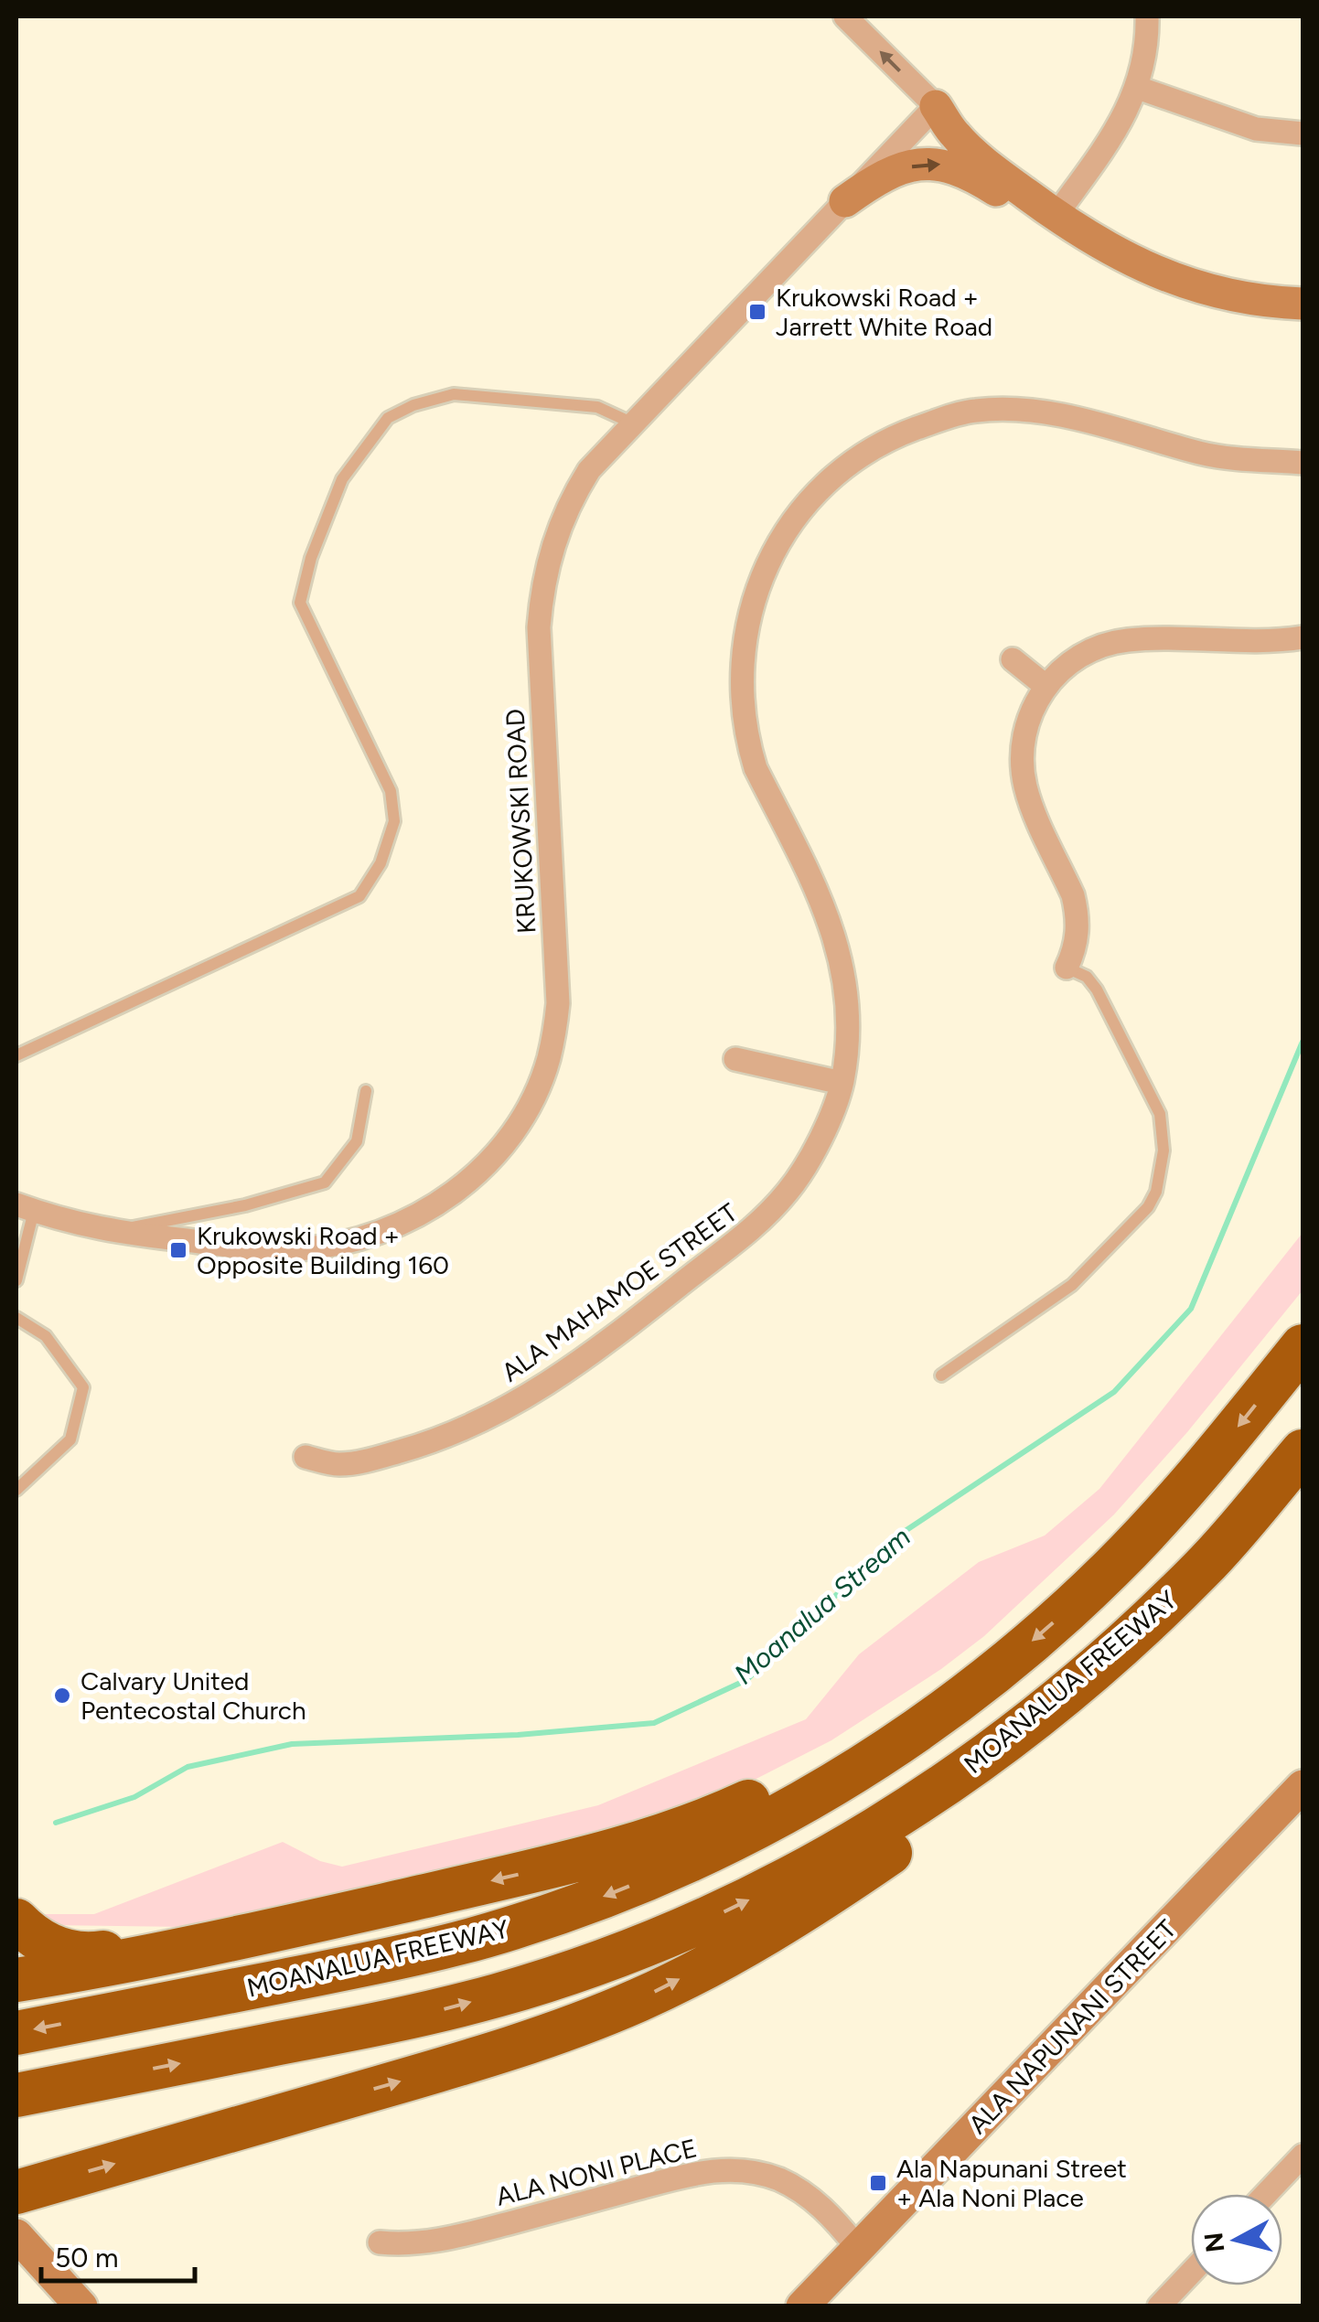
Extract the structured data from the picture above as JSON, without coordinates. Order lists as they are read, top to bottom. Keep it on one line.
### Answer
{"streets":{"highway":["MOANALUA FREEWAY"],"street":["KRUKOWSKI ROAD","ALA MAHAMOE STREET","ALA NAPUNANI STREET","ALA NONI PLACE"]},"crossings":[["ALA NAPUNANI STREET","ALA NONI PLACE"]],"water":["Moanalua Stream"],"places":{"transit":["Krukowski Road + Jarrett White Road","Krukowski Road + Opposite Building 160","Ala Napunani Street + Ala Noni Place"],"other":["Calvary United Pentecostal Church"]},"scale_bar":"50 m","north":"left"}
